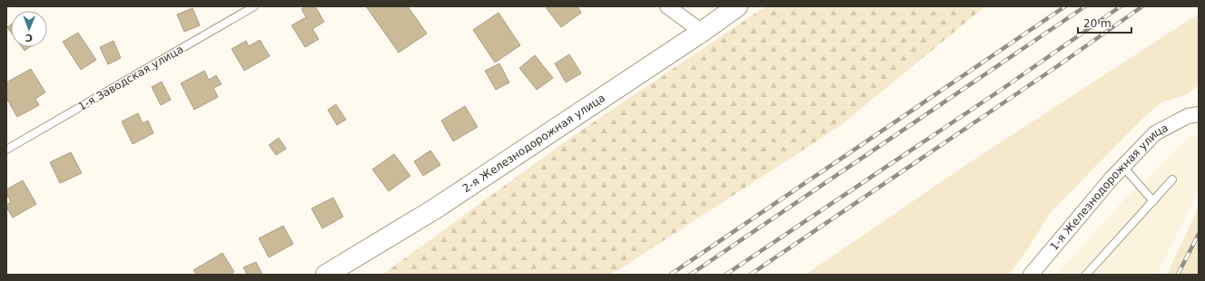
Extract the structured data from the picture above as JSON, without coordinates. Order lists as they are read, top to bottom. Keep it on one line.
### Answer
{"streets":{"street":["2-я Железнодорожная улица","1-я Железнодорожная улица"],"lane":["1-я Заводская улица"]},"scale_bar":"20 m","north":"bottom"}
